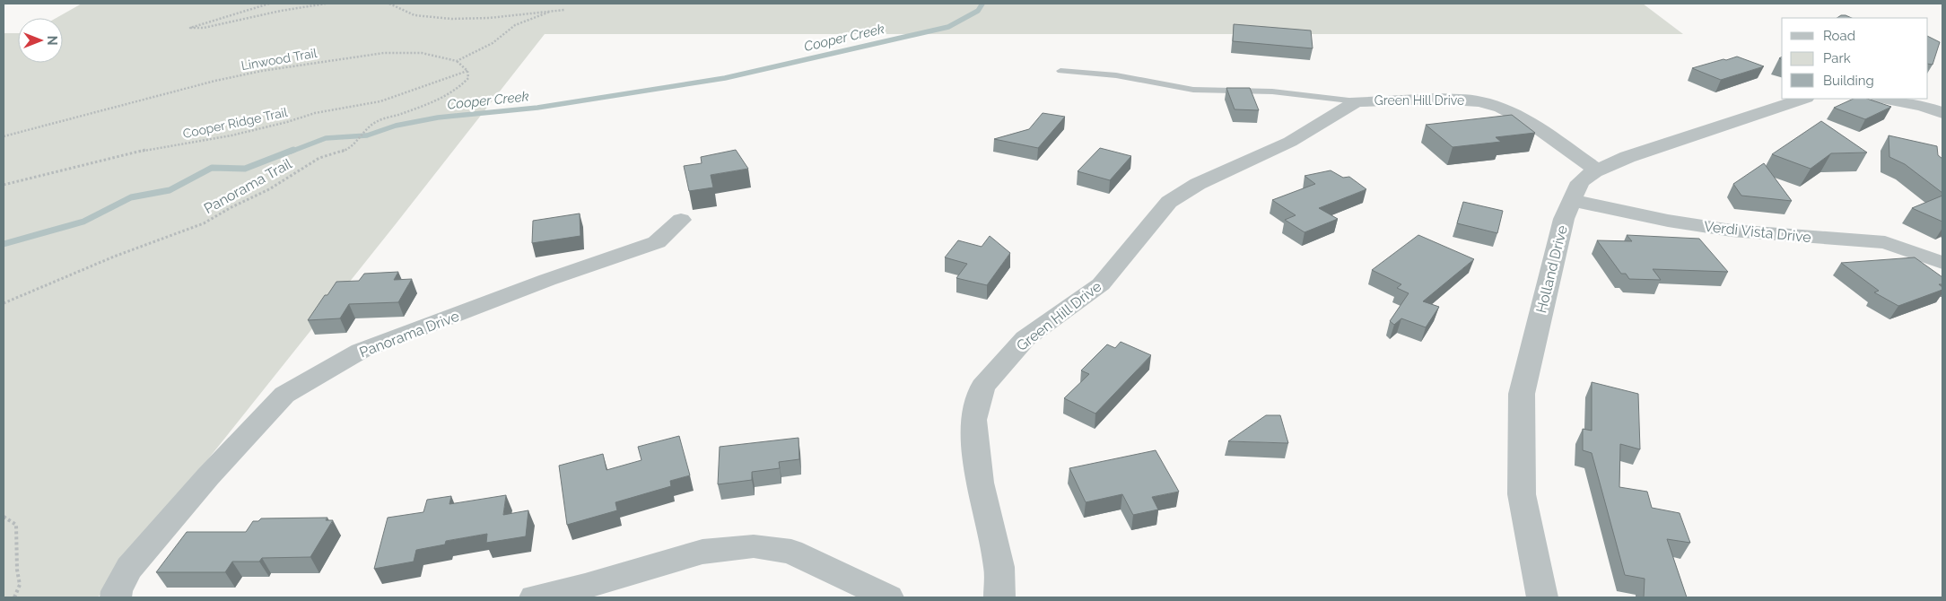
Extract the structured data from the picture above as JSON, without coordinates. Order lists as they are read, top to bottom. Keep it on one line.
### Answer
{"streets":{"street":["Green Hill Drive","Verdi Vista Drive","Holland Drive","Panorama Drive"],"path":["Linwood Trail","Cooper Ridge Trail","Panorama Trail"]},"crossings":[["Green Hill Drive","Holland Drive"],["Cooper Ridge Trail","Panorama Trail"],["Verdi Vista Drive","Holland Drive"]],"water":["Cooper Creek"],"legend":["Road","Park","Building"],"north":"right"}
